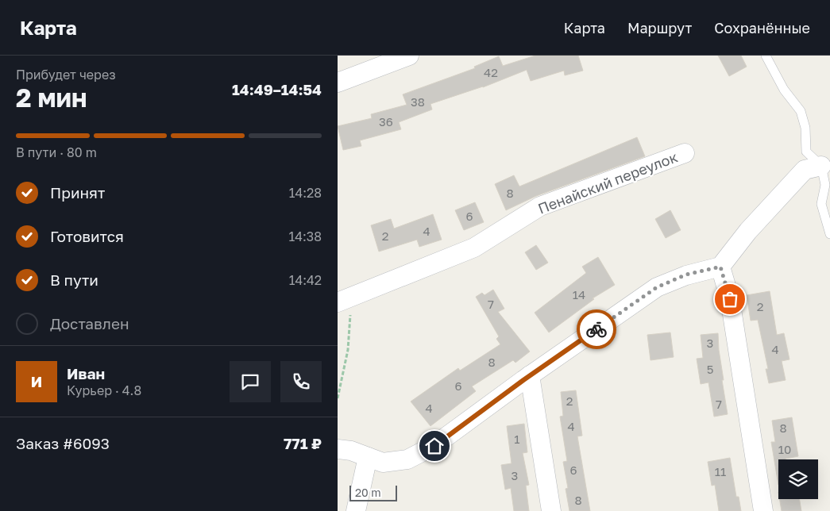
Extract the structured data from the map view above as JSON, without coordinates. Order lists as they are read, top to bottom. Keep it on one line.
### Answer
{"streets":{"street":["Пенайский переулок"]},"house_numbers":["42","38","36","8","6","4","2","14","7","2","3","4","8","5","6","2","7","4","4","8","1","10","6","11","3","8"],"scale_bar":"20 m","page":{"header":"Карта","nav":["Карта","Маршрут","Сохранённые"],"heading":["2 мин","Прибудет через","14:49–14:54"],"panel":["Иван","Курьер · 4.8","Заказ #6093","771 ₽"],"bar":"В пути · 80 m","list":[["Принят","14:28"],["Готовится","14:38"],["В пути","14:42"],"Доставлен"],"round":"И","scale":"20 m"}}
